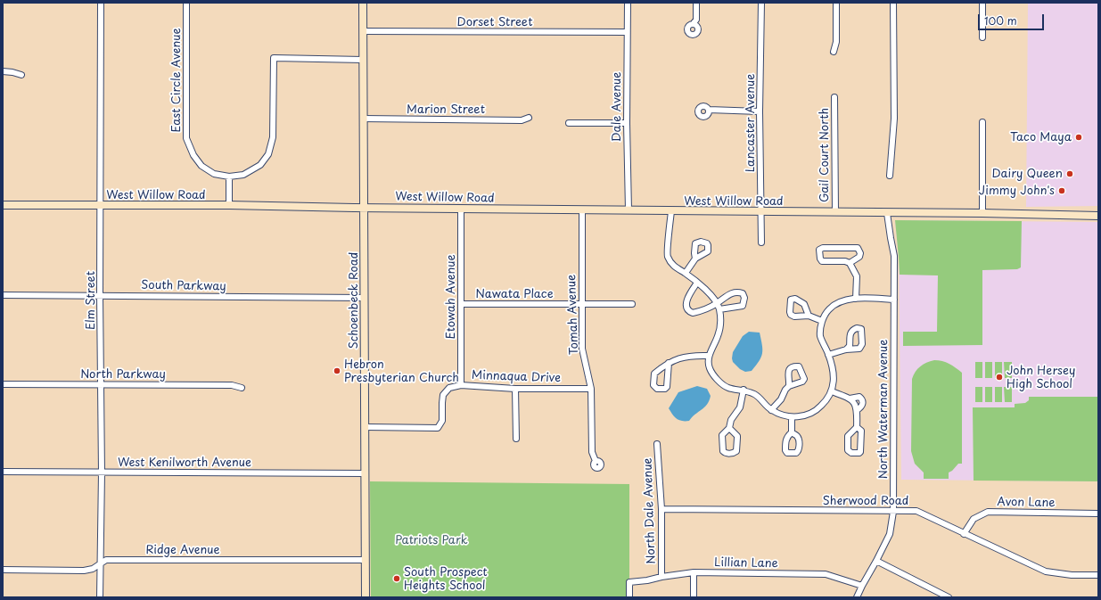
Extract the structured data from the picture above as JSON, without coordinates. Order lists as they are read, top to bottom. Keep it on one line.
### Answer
{"streets":{"street":["Dorset Street","East Circle Avenue","Dale Avenue","Marion Street","Lancaster Avenue","Gail Court North","West Willow Road","South Parkway","Nawata Place","Etowah Avenue","Elm Street","Schoenbeck Road","Tomah Avenue","North Parkway","Minnaqua Drive","North Waterman Avenue","West Kenilworth Avenue","Sherwood Road","Avon Lane","North Dale Avenue","Ridge Avenue","Lillian Lane"]},"crossings":[["Dorset Street","Dale Avenue"],["Dorset Street","Schoenbeck Road"],["Dale Avenue","West Willow Road"],["Marion Street","Schoenbeck Road"],["Lancaster Avenue","West Willow Road"],["Gail Court North","West Willow Road"],["West Willow Road","Etowah Avenue"],["West Willow Road","Elm Street"],["West Willow Road","Schoenbeck Road"],["West Willow Road","Tomah Avenue"],["West Willow Road","North Waterman Avenue"],["South Parkway","Elm Street"],["South Parkway","Schoenbeck Road"],["Nawata Place","Etowah Avenue"],["Nawata Place","Tomah Avenue"],["Etowah Avenue","Minnaqua Drive"],["Elm Street","North Parkway"],["Elm Street","West Kenilworth Avenue"],["Elm Street","Ridge Avenue"],["Schoenbeck Road","Minnaqua Drive"],["Schoenbeck Road","West Kenilworth Avenue"],["Schoenbeck Road","Ridge Avenue"],["Tomah Avenue","Minnaqua Drive"],["North Waterman Avenue","Sherwood Road"],["North Waterman Avenue","Lillian Lane"],["Sherwood Road","Avon Lane"],["Sherwood Road","North Dale Avenue"],["North Dale Avenue","Lillian Lane"]],"parks":["Patriots Park"],"places":["Taco Maya","Dairy Queen","Jimmy John's","Hebron Presbyterian Church","John Hersey High School","South Prospect Heights School"],"scale_bar":"100 m"}
